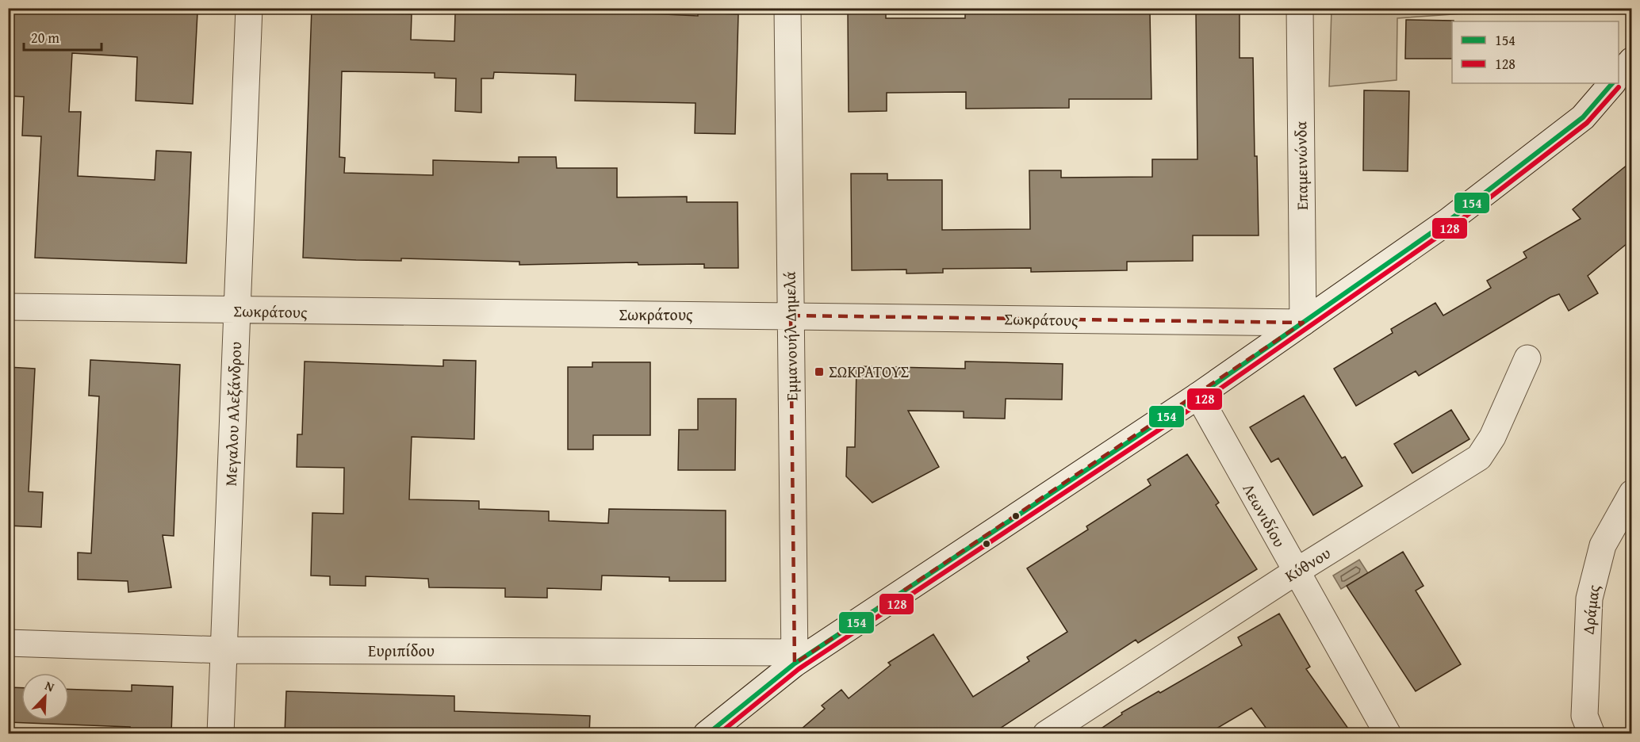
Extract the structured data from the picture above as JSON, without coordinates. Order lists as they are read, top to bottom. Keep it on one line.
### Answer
{"streets":{"street":["Επαμεινώνδα","Σωκράτους","Εμμανουήλ Δημελά","Μεγαλου Αλεξάνδρου","Λεωνιδίου","Κύθνου","Δράμας","Ευριπίδου"]},"crossings":[["Επαμεινώνδα","Σωκράτους"],["Σωκράτους","Εμμανουήλ Δημελά"],["Σωκράτους","Μεγαλου Αλεξάνδρου"],["Εμμανουήλ Δημελά","Ευριπίδου"],["Μεγαλου Αλεξάνδρου","Ευριπίδου"],["Λεωνιδίου","Κύθνου"]],"places":{"transit":["ΣΩΚΡΑΤΟΥΣ"]},"lines":["transit line 154","transit line 128"],"legend":["154","128"],"scale_bar":"20 m","north":"top right"}
